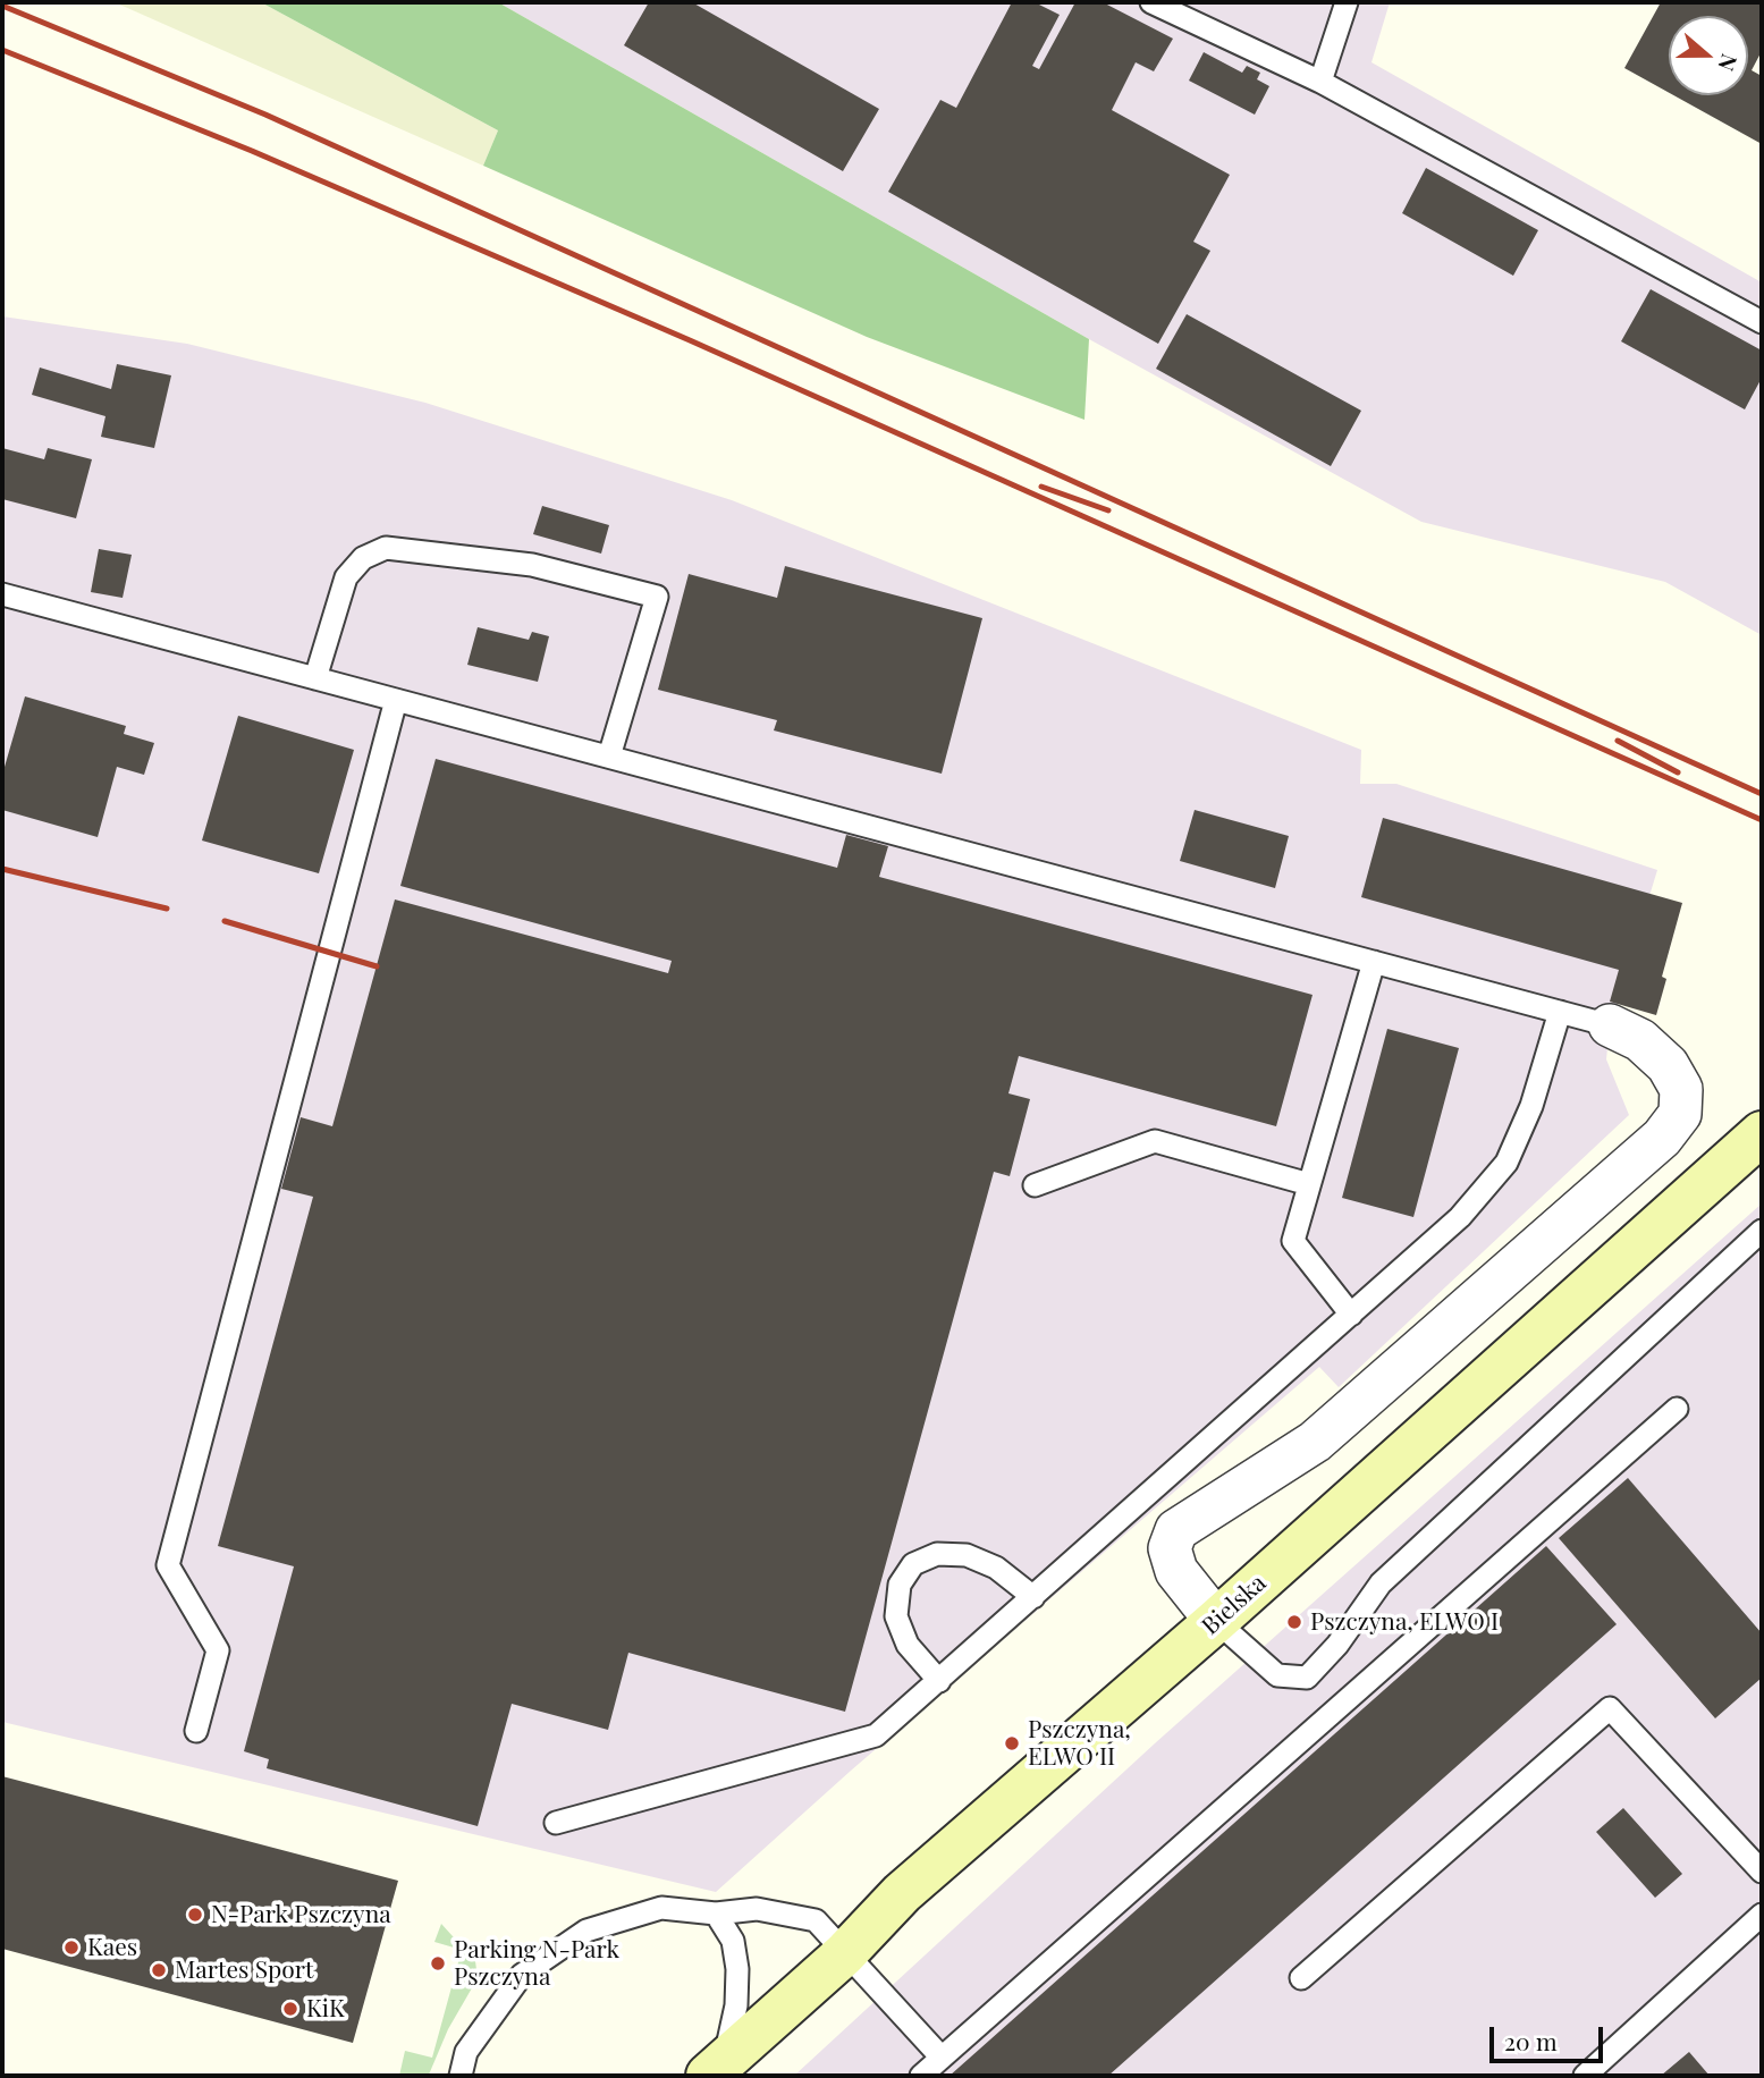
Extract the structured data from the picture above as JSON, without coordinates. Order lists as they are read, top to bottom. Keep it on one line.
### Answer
{"streets":{"main road":["Bielska"]},"places":["Pszczyna, ELWO I","Pszczyna, ELWO II","N-Park Pszczyna","Kaes","Parking N-Park Pszczyna","Martes Sport","KiK"],"scale_bar":"20 m","north":"right"}
